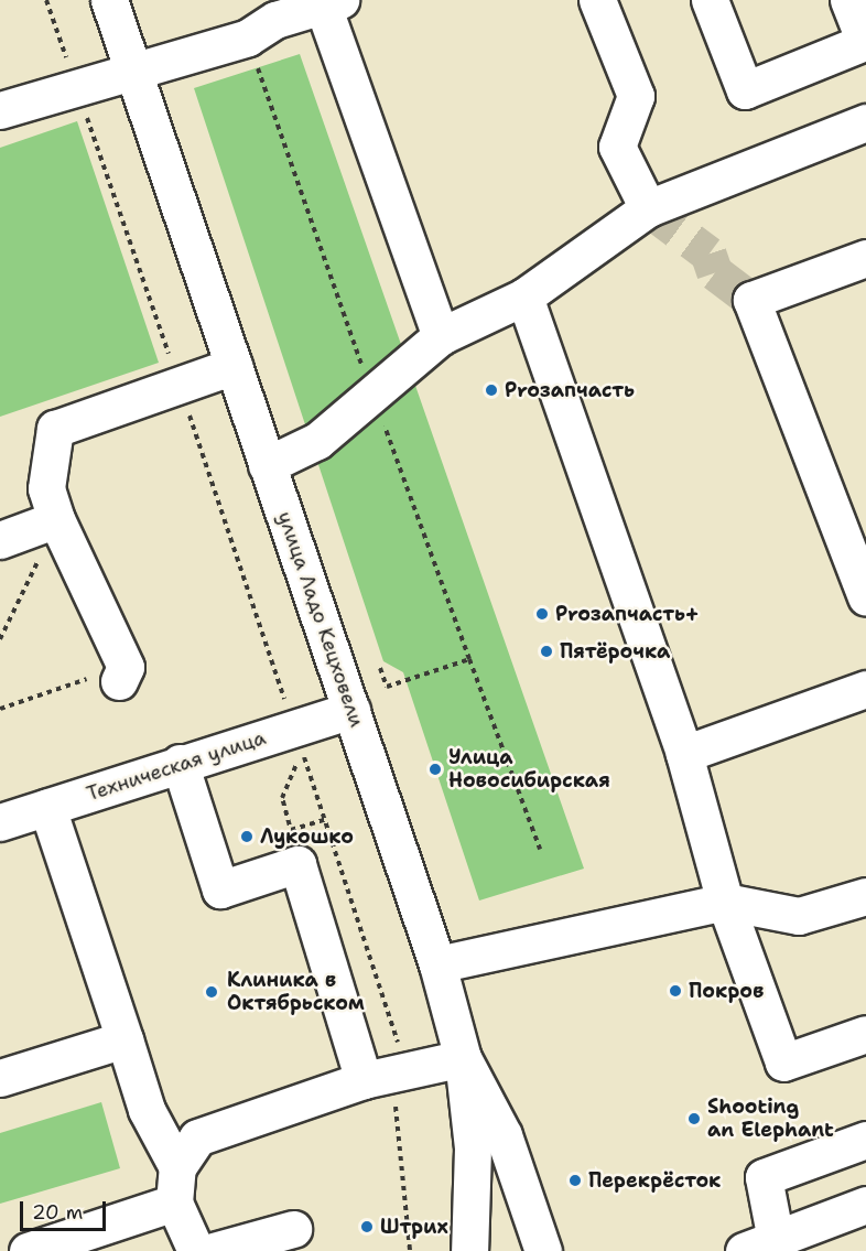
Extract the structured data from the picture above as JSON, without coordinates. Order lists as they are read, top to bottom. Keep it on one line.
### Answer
{"streets":{"main road":["улица Ладо Кецховели","Техническая улица"]},"crossings":[["улица Ладо Кецховели","Техническая улица"]],"places":["Proзапчасть","Proзапчасть+","Пятёрочка","Улица Новосибирская","Лукошко","Покров","Клиника в Октябрьском","Shooting an Elephant","Перекрёсток","Штрих"],"scale_bar":"20 m"}
